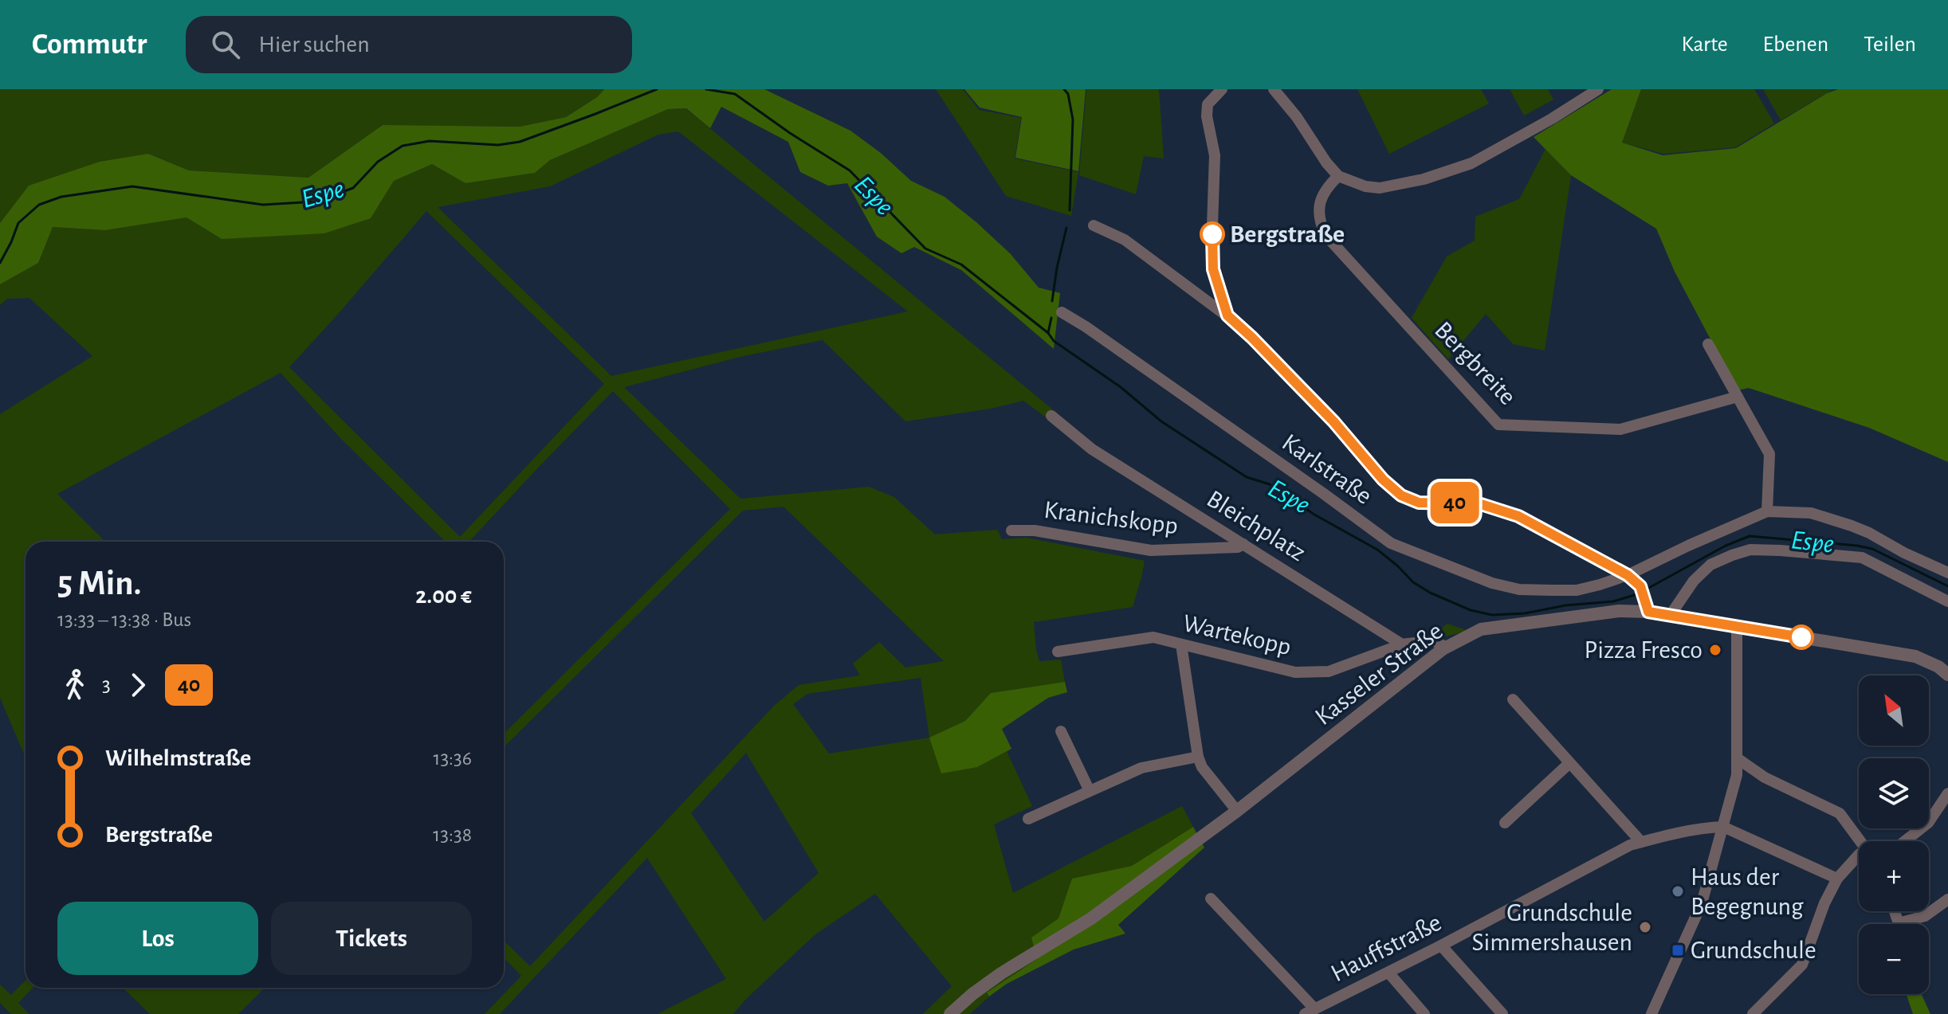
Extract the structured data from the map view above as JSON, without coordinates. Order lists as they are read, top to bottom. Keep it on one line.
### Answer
{"streets":{"street":["Bergbreite","Karlstraße","Kranichskopp","Bleichplatz","Wartekopp","Kasseler Straße","Hauffstraße"]},"crossings":[["Kranichskopp","Bleichplatz"],["Bleichplatz","Wartekopp"]],"water":["Espe"],"places":{"other":["Bergstraße","Pizza Fresco","Haus der Begegnung","Grundschule Simmershausen"],"transit":["Grundschule"]},"lines":["bus line 40"],"north":"top left","page":{"header":"Commutr","search":"Hier suchen","nav":["Karte","Ebenen","Teilen"],"on_map":"40","heading":["5 Min.","13:33 – 13:38 · Bus","2.00 €"],"legs":["3","40"],"map_buttons":["+","−"],"list":[{"name":"Wilhelmstraße","value":"13:36"},{"name":"Bergstraße","value":"13:38"}],"buttons":["Los","Tickets"]}}
